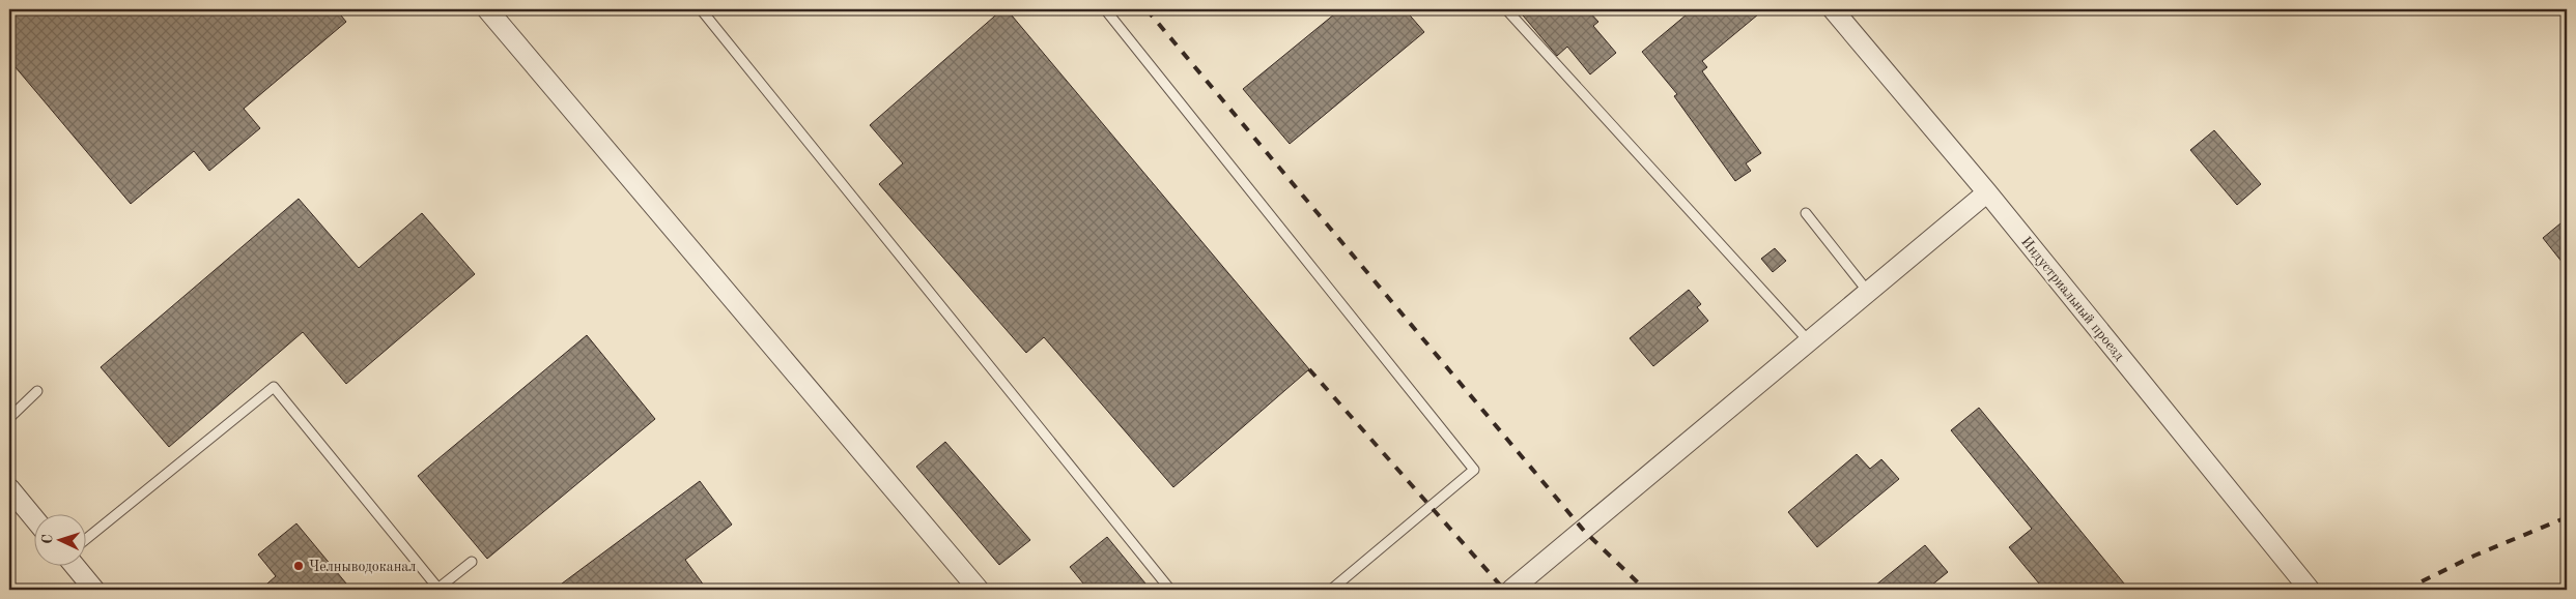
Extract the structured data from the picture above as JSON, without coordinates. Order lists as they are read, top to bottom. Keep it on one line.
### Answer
{"streets":{"street":["Индустриальный проезд"]},"places":["Челныводоканал"],"north":"left"}
